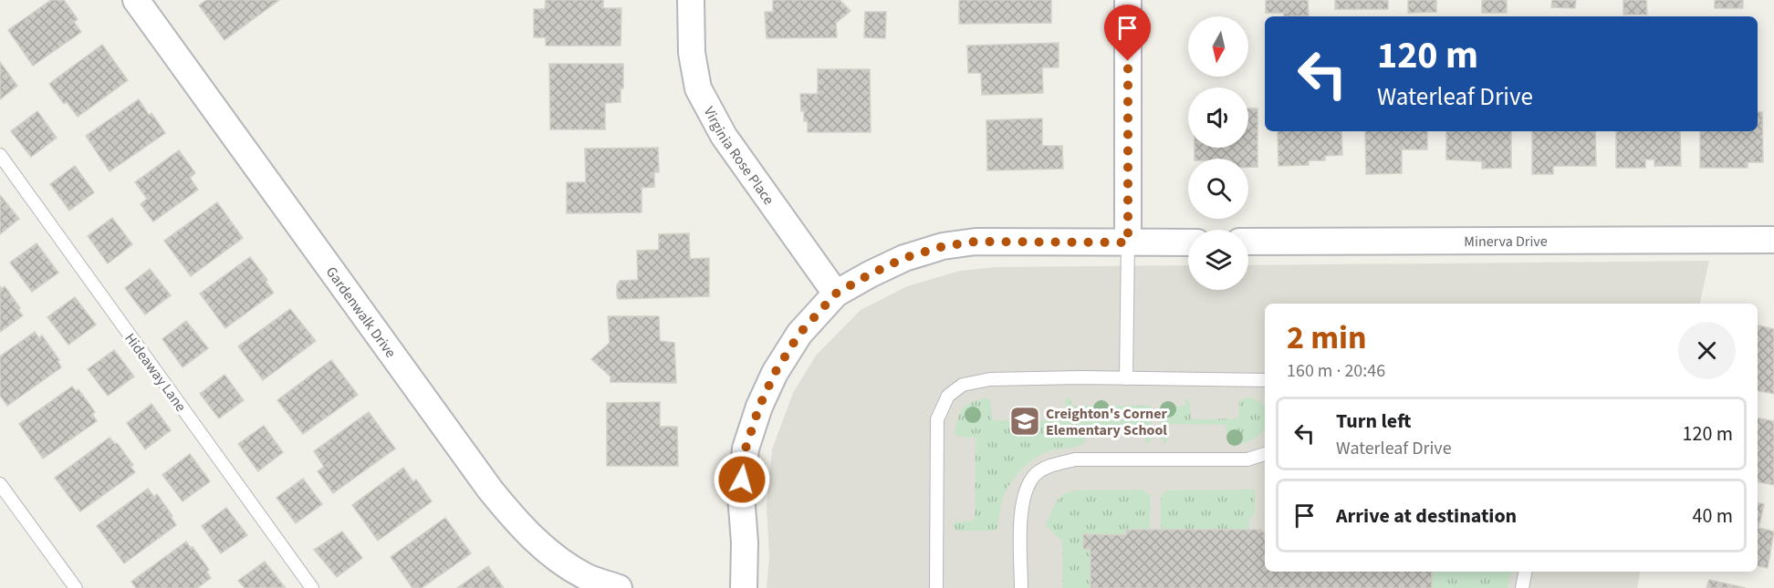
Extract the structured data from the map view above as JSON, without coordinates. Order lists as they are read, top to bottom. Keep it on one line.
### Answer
{"streets":{"street":["Virginia Rose Place","Minerva Drive","Gardenwalk Drive"],"lane":["Hideaway Lane"]},"places":{"school or university":["Creighton's Corner Elementary School"]},"north":"bottom","page":{"turn":["120 m","Waterleaf Drive"],"heading":["2 min","160 m · 20:46"],"list":[{"name":"Turn left","note":"Waterleaf Drive","value":"120 m"},{"name":"Arrive at destination","value":"40 m"}]}}
